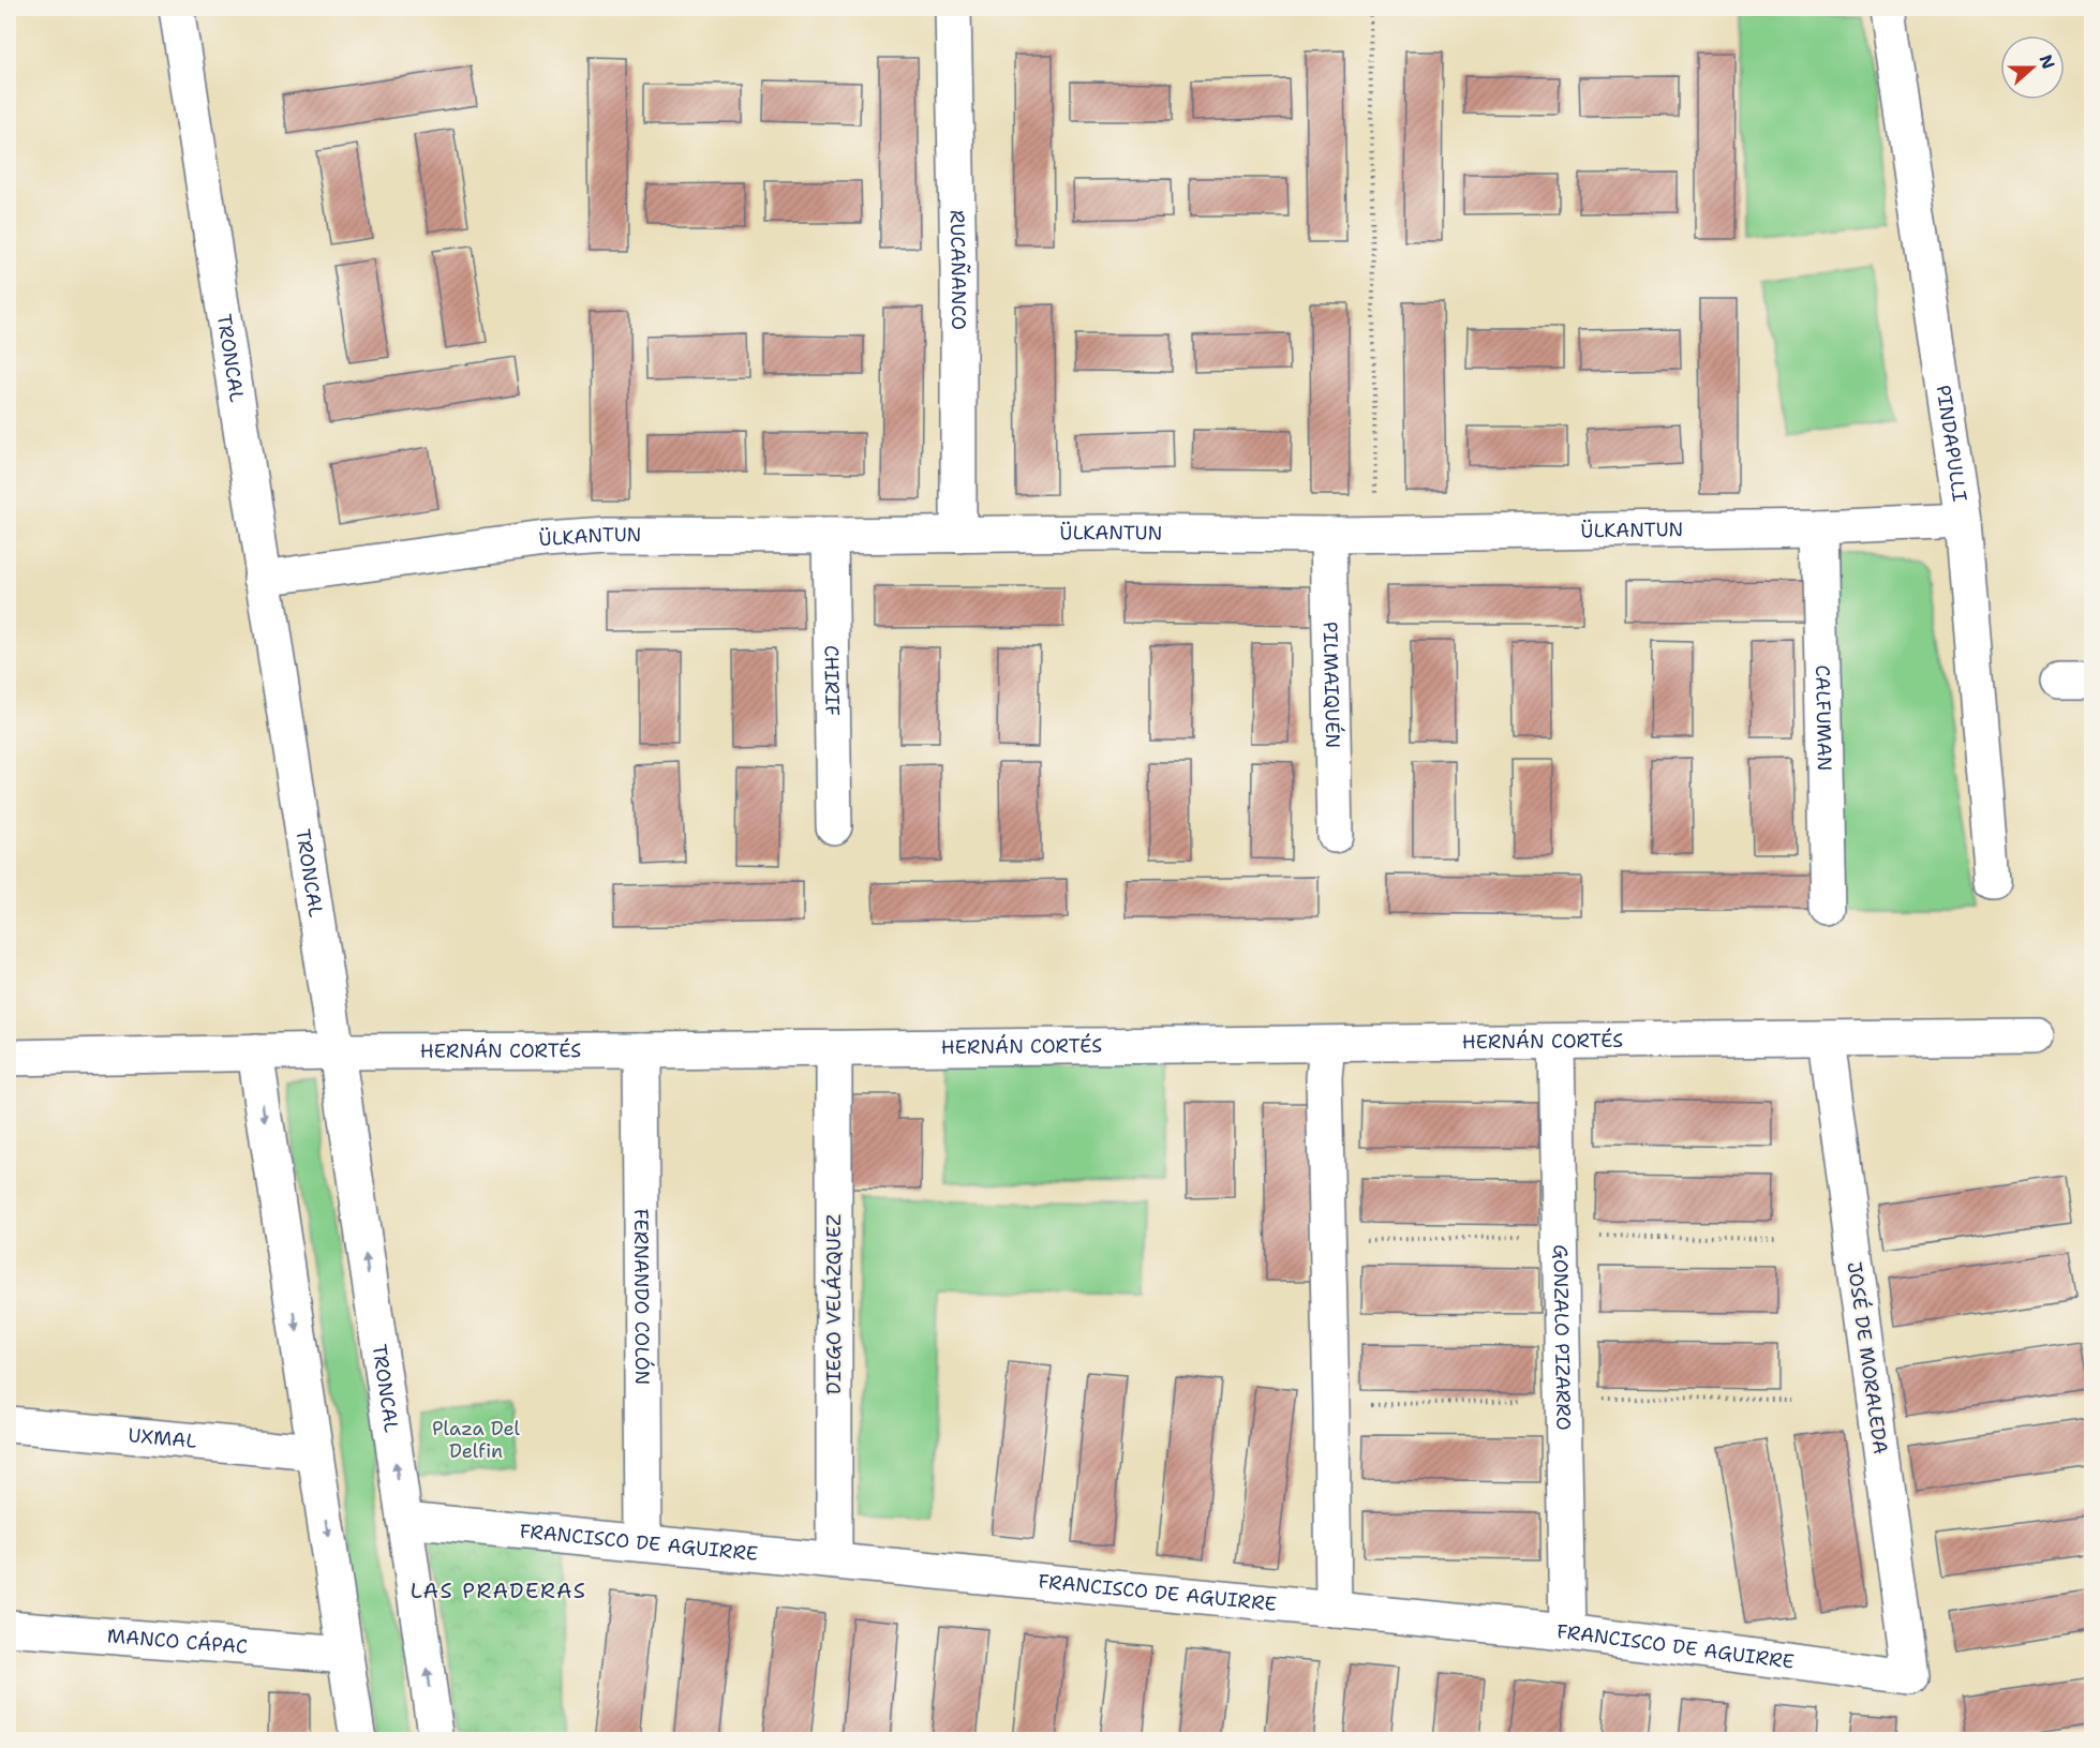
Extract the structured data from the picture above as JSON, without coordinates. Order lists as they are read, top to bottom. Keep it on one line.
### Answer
{"streets":{"street":["RUCAÑANCO","TRONCAL","PINDAPULLI","ÜLKANTUN","CHIRIF","PILMAIQUÉN","CALFUMAN","HERNÁN CORTÉS","FERNANDO COLÓN","DIEGO VELÁZQUEZ","GONZALO PIZARRO","JOSÉ DE MORALEDA","UXMAL","FRANCISCO DE AGUIRRE","MANCO CÁPAC"]},"crossings":[["RUCAÑANCO","ÜLKANTUN"],["TRONCAL","ÜLKANTUN"],["TRONCAL","HERNÁN CORTÉS"],["TRONCAL","FRANCISCO DE AGUIRRE"],["PINDAPULLI","ÜLKANTUN"],["ÜLKANTUN","CHIRIF"],["ÜLKANTUN","PILMAIQUÉN"],["ÜLKANTUN","CALFUMAN"],["HERNÁN CORTÉS","FERNANDO COLÓN"],["HERNÁN CORTÉS","DIEGO VELÁZQUEZ"],["HERNÁN CORTÉS","GONZALO PIZARRO"],["HERNÁN CORTÉS","JOSÉ DE MORALEDA"],["FERNANDO COLÓN","FRANCISCO DE AGUIRRE"],["DIEGO VELÁZQUEZ","FRANCISCO DE AGUIRRE"],["GONZALO PIZARRO","FRANCISCO DE AGUIRRE"],["JOSÉ DE MORALEDA","FRANCISCO DE AGUIRRE"]],"districts":["LAS PRADERAS"],"parks":["Plaza Del Delfin"],"north":"right"}
